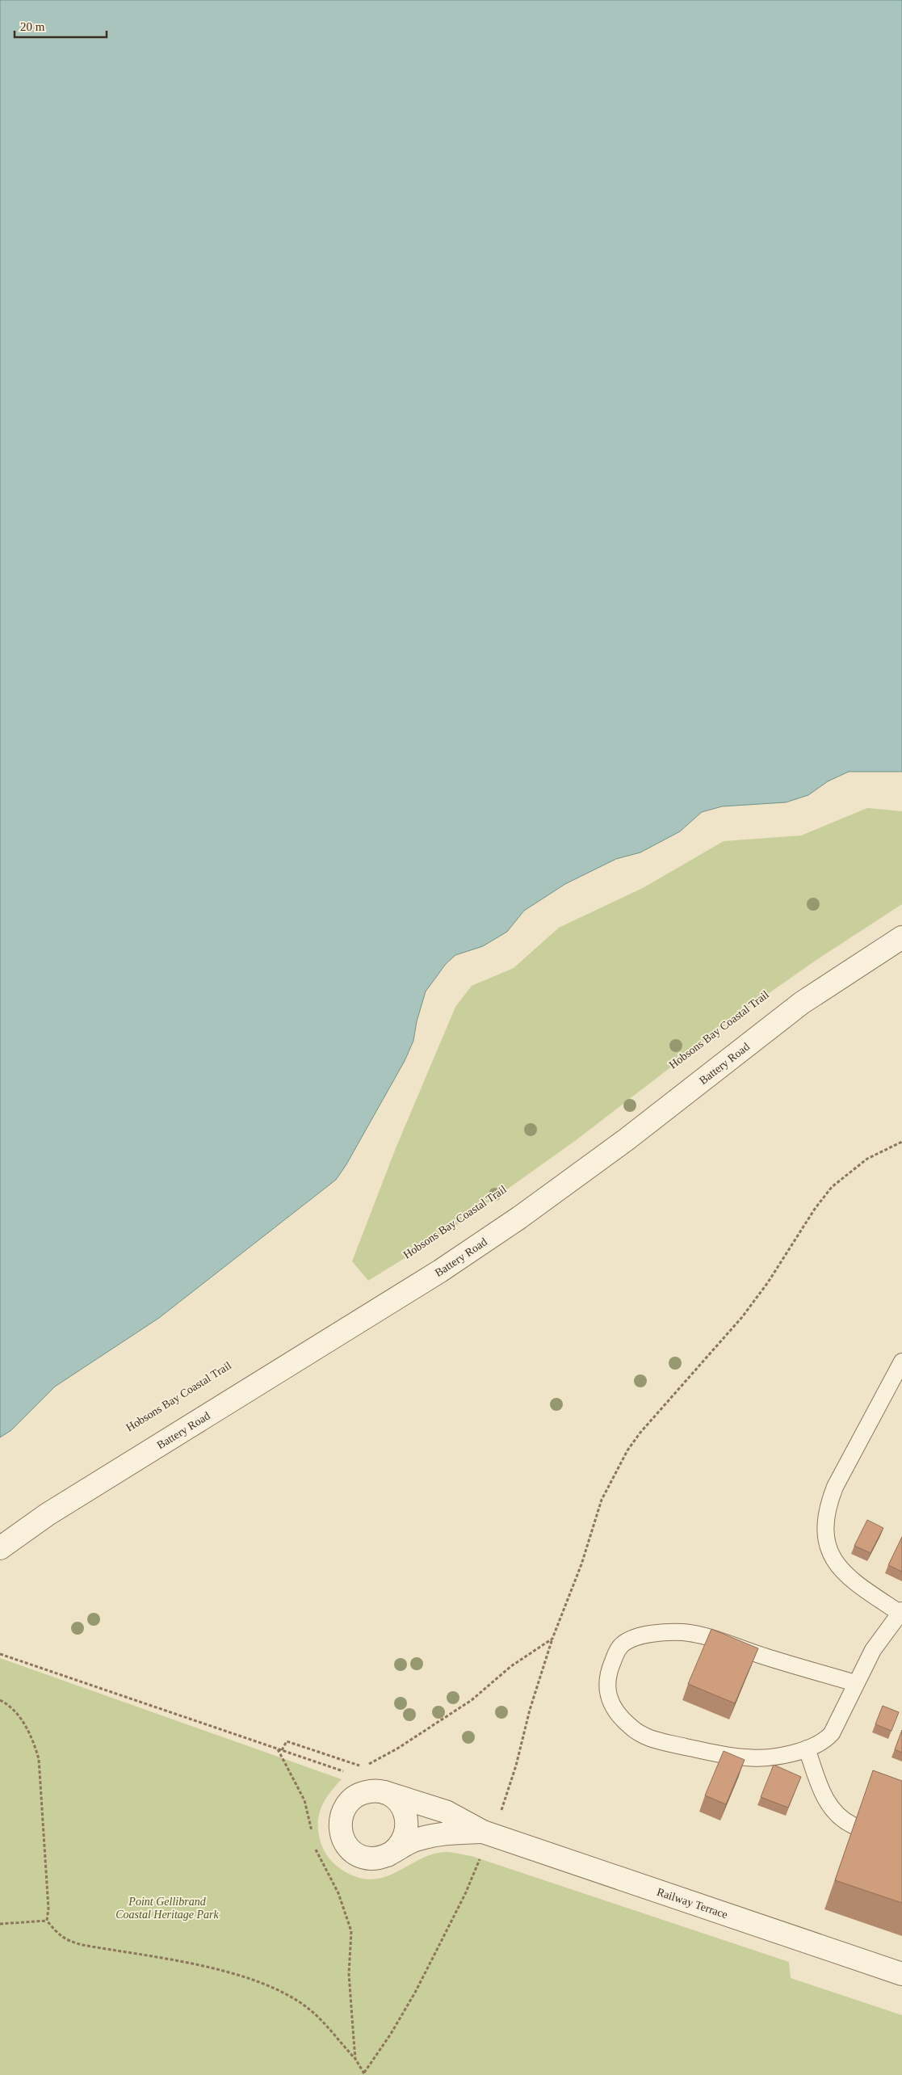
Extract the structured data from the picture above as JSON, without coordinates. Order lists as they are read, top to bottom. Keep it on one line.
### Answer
{"streets":{"street":["Battery Road","Railway Terrace"]},"parks":["Point Gellibrand Coastal Heritage Park"],"scale_bar":"20 m"}
